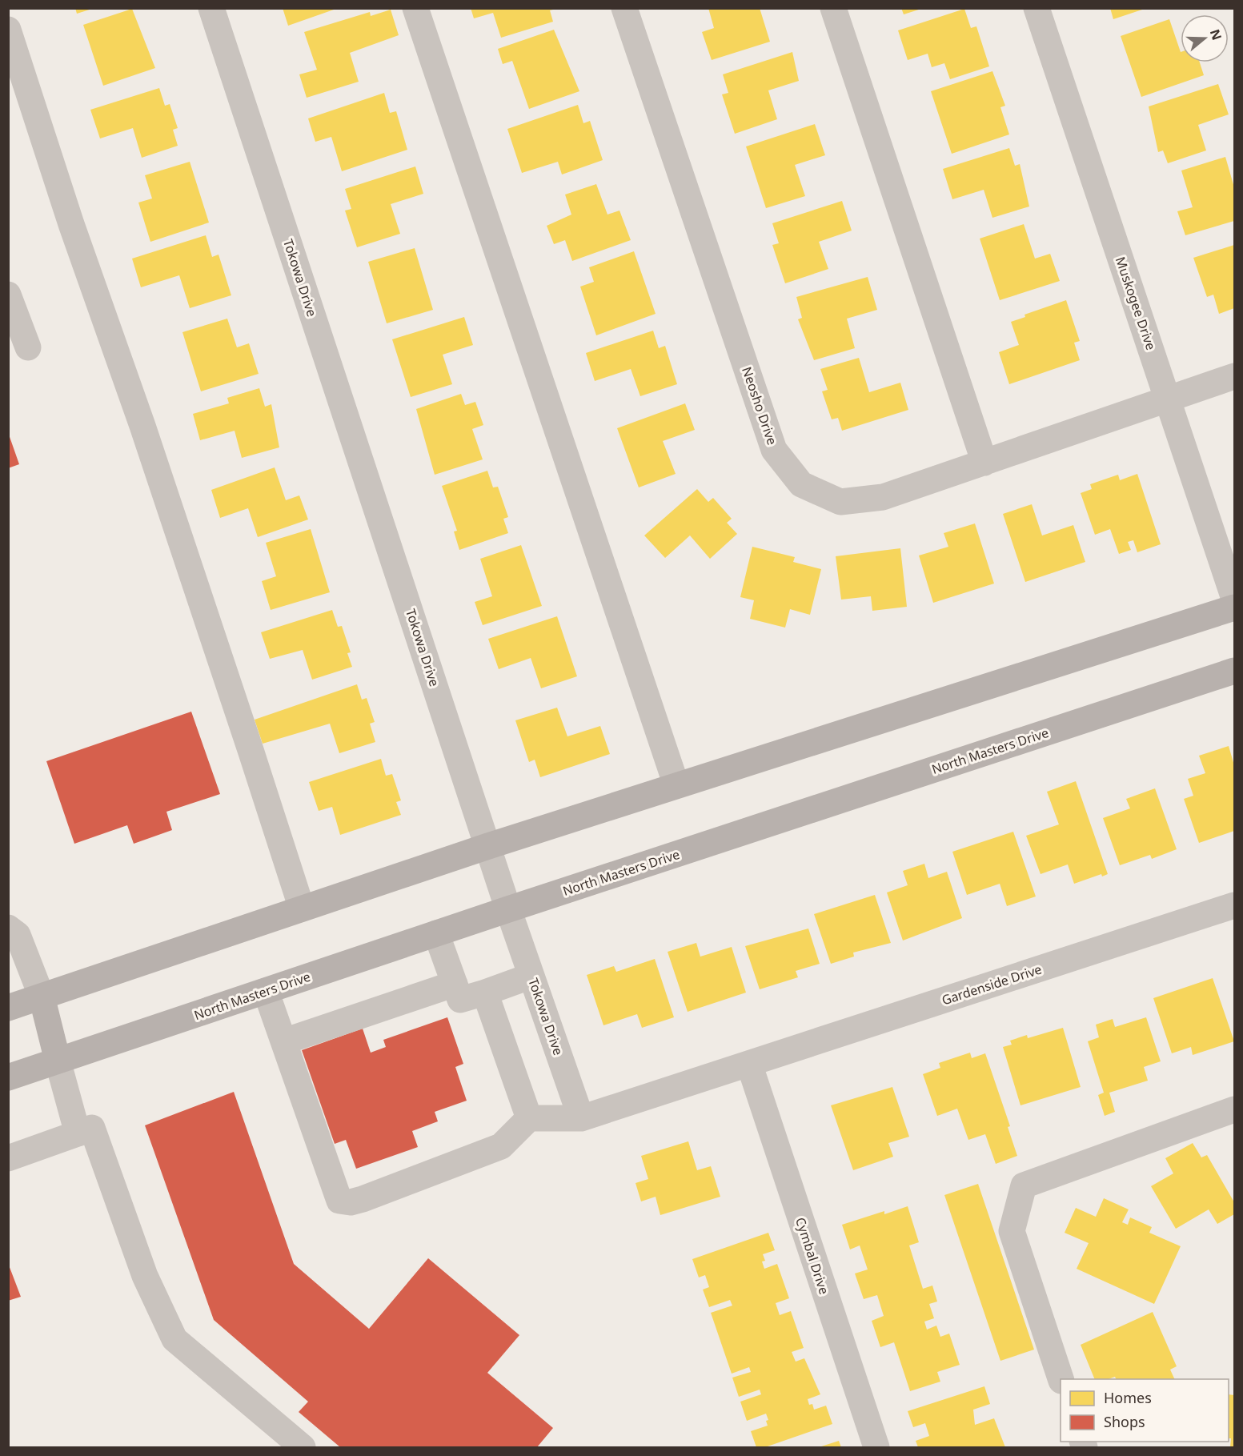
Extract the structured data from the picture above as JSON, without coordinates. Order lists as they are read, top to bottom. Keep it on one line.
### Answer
{"streets":{"main road":["North Masters Drive"],"street":["Tokowa Drive","Muskogee Drive","Neosho Drive","Gardenside Drive","Cymbal Drive"]},"crossings":[["Tokowa Drive","North Masters Drive"],["Muskogee Drive","Neosho Drive"],["Gardenside Drive","Cymbal Drive"]],"legend":["Homes","Shops"],"north":"right"}
